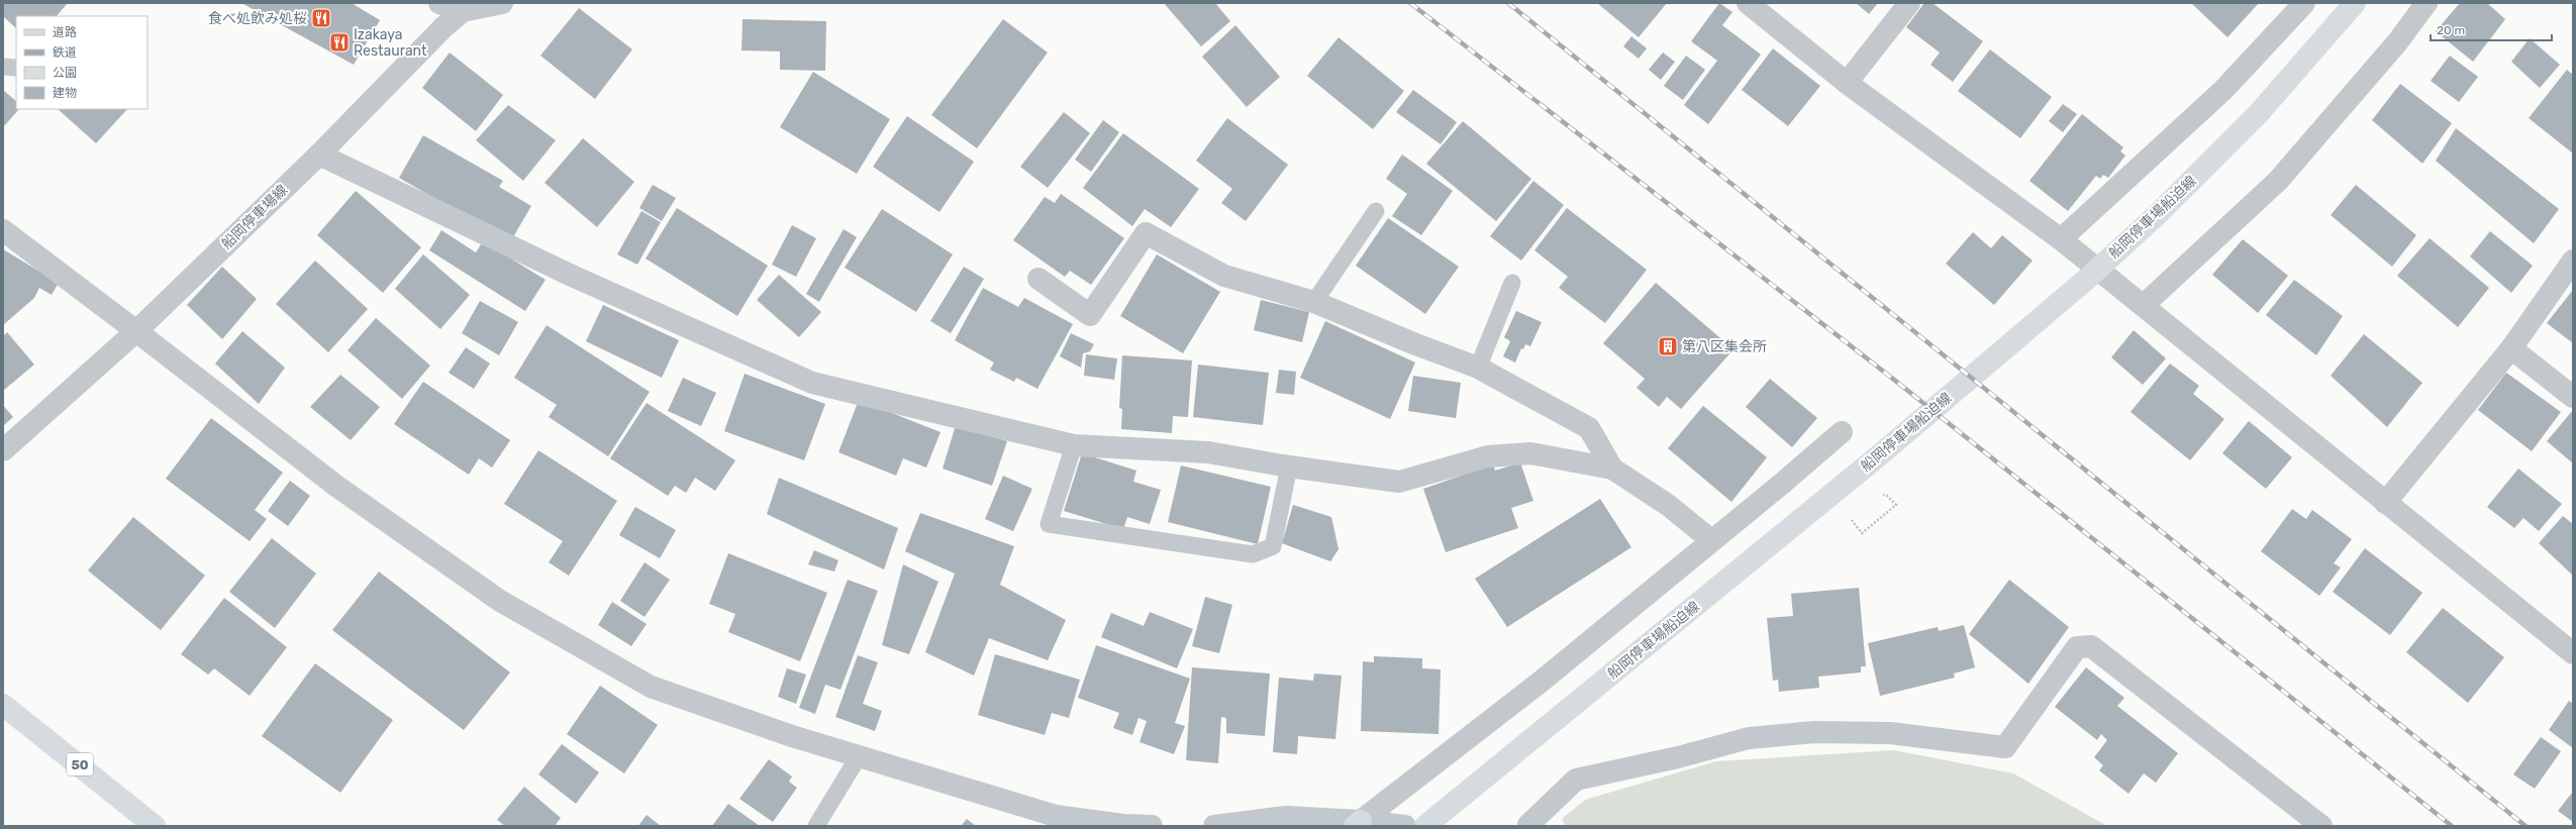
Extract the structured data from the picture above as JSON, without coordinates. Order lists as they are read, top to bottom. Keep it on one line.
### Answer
{"streets":{"main road":["船岡停車場船迫線","50"],"street":["船岡停車場線"]},"places":{"restaurant":["食べ処飲み処桜","Izakaya Restaurant"],"building":["第八区集会所"]},"legend":["道路","鉄道","公園","建物"],"scale_bar":"20 m"}
